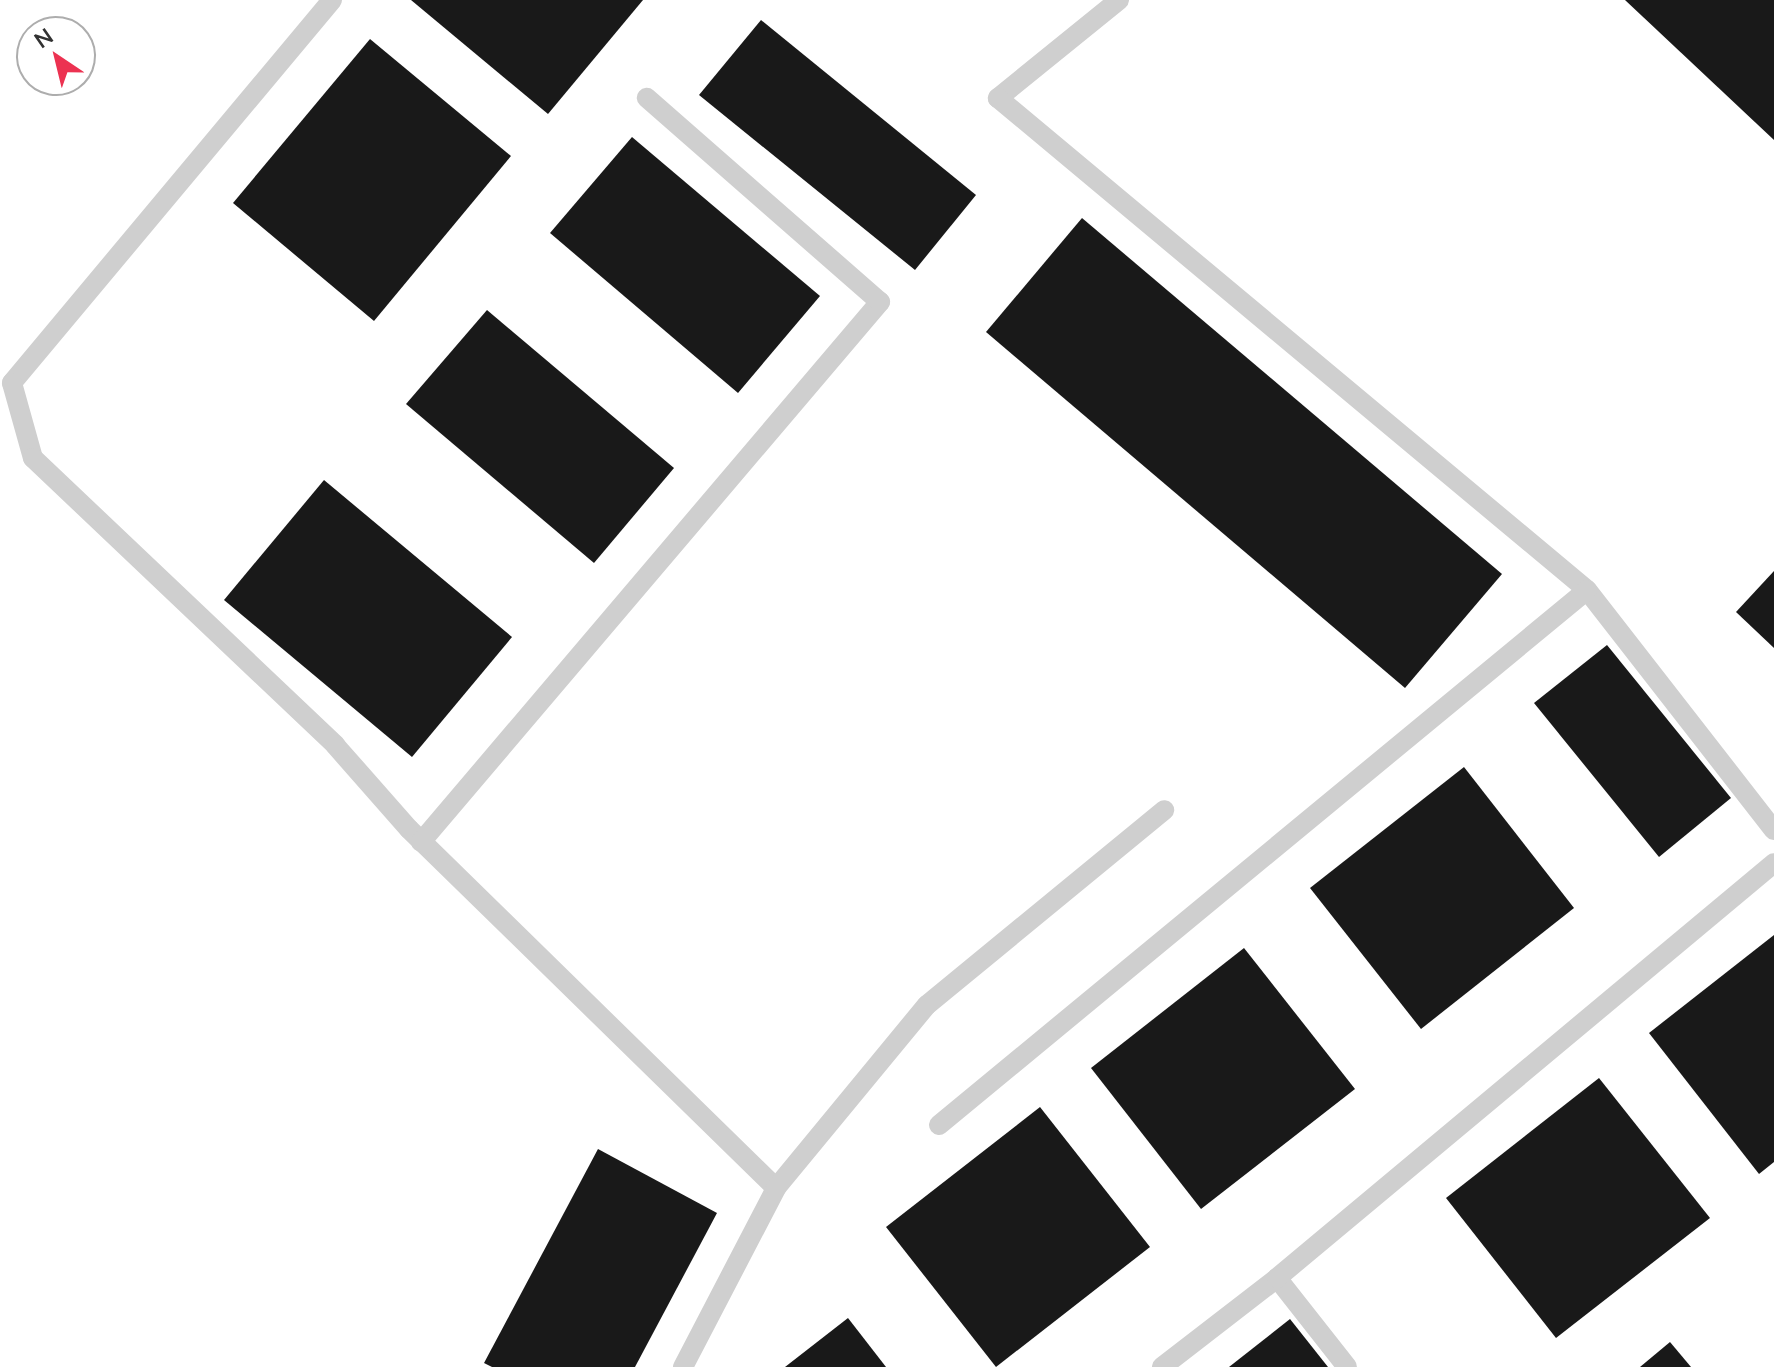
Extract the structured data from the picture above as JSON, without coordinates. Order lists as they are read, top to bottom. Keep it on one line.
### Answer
{"north":"top left"}
